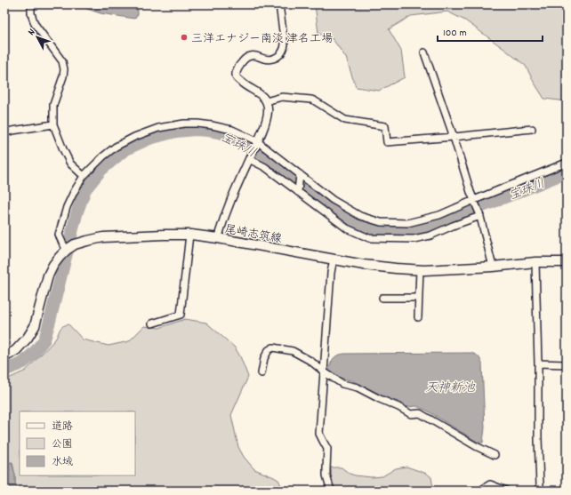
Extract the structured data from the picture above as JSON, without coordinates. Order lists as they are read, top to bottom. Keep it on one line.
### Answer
{"streets":{"main road":["尾崎志筑線"]},"water":["宝珠川","天神新池"],"places":["三洋エナジー南淡 津名工場"],"legend":["道路","公園","水域"],"scale_bar":"100 m","north":"top left"}
